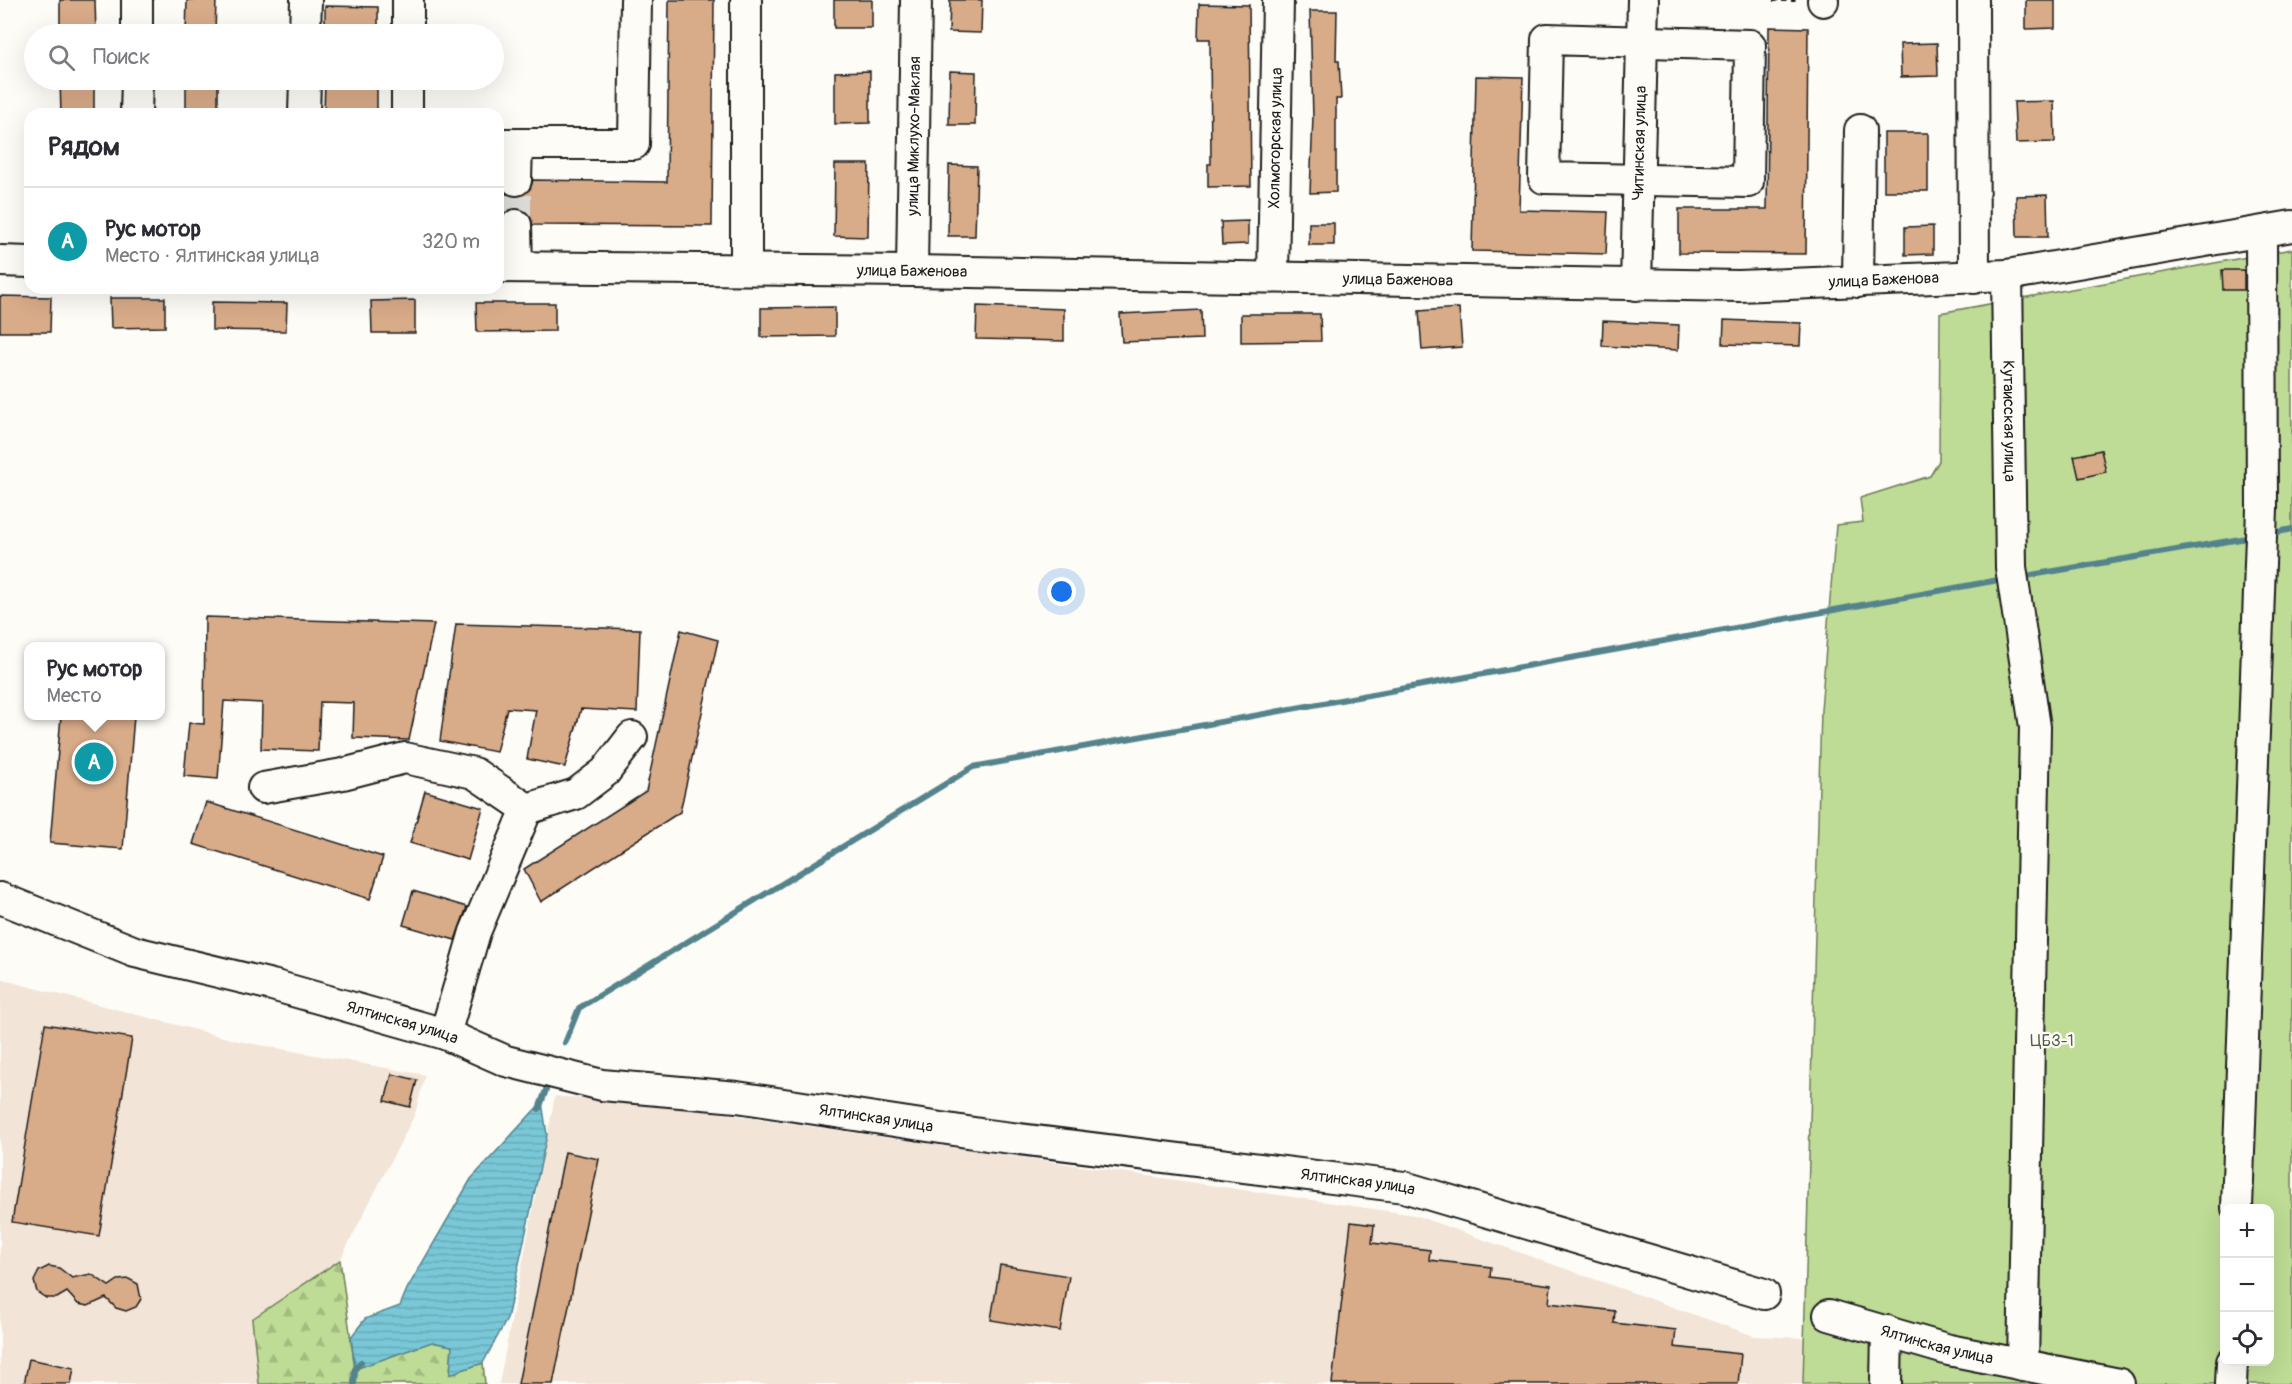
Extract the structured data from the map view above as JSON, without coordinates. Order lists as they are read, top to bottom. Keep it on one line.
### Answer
{"streets":{"street":["улица Миклухо-Маклая","Холмогорская улица","Читинская улица","улица Баженова","Кутаисская улица","Ялтинская улица"]},"crossings":[["улица Миклухо-Маклая","улица Баженова"],["Холмогорская улица","улица Баженова"],["Читинская улица","улица Баженова"],["улица Баженова","Кутаисская улица"],["Кутаисская улица","Ялтинская улица"]],"parks":["ЦБЗ-1"],"page":{"search":"Поиск","heading":"Рядом","list":[{"mark":"A","name":"Рус мотор","note":"Место · Ялтинская улица","value":"320 m"}],"popup":["Рус мотор","Место"],"pins":"A","map_buttons":["+","−"]}}
